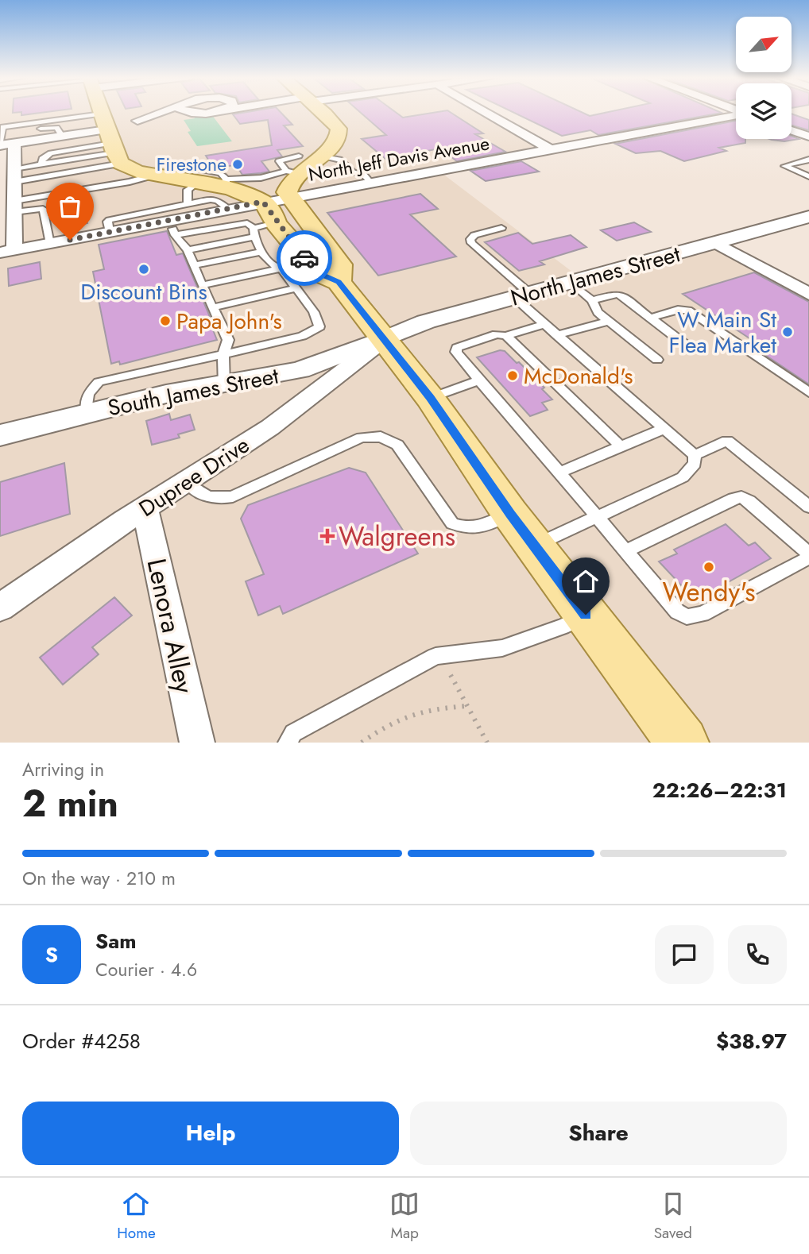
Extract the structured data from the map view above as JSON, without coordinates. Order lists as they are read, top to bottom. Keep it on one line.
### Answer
{"streets":{"street":["North Jeff Davis Avenue","North James Street","South James Street","Dupree Drive","Lenora Alley"]},"crossings":[["North James Street","South James Street"],["North James Street","Dupree Drive"],["South James Street","Dupree Drive"],["Dupree Drive","Lenora Alley"]],"places":{"other":["Firestone","Discount Bins","Papa John's","W Main St Flea Market","McDonald's","Wendy's"],"health":["Walgreens"]},"north":"top right","page":{"heading":["2 min","Arriving in","22:26–22:31"],"panel":["Sam","Courier · 4.6","Order #4258","$38.97"],"bar":"On the way · 210 m","round":"S","buttons":["Help","Share"],"tabs":["Home","Map","Saved"]}}
